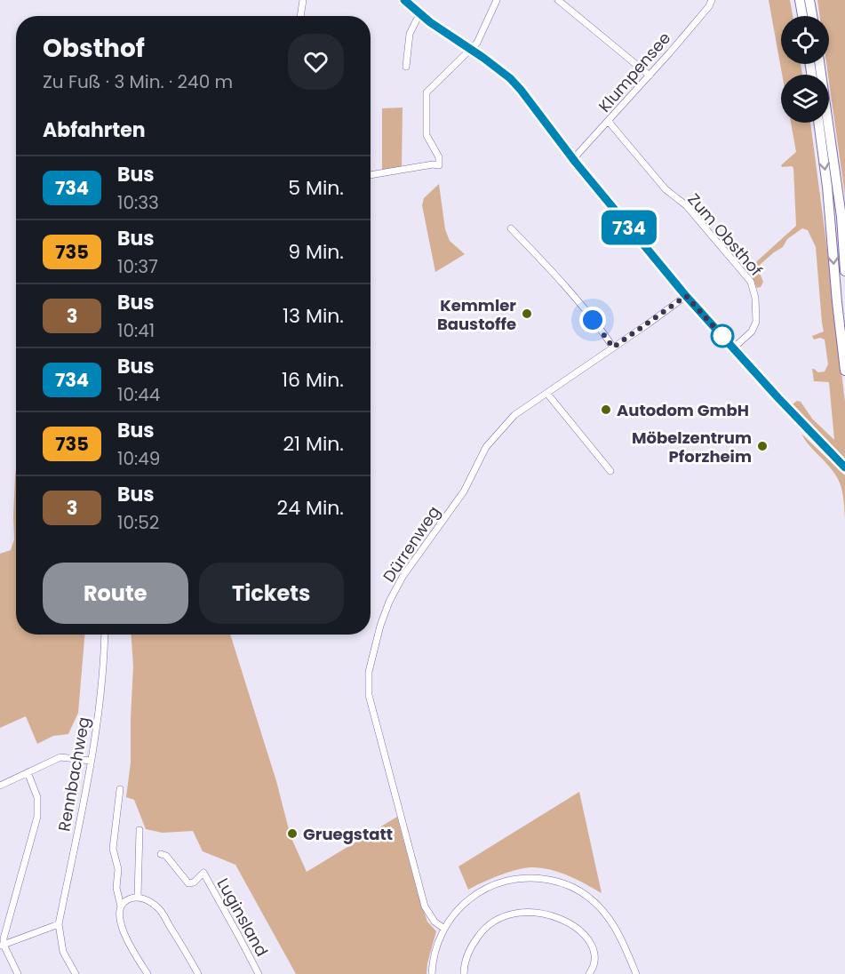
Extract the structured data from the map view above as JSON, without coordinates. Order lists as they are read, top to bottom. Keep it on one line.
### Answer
{"streets":{"street":["Klumpensee","Zum Obsthof","Dürrenweg","Rennbachweg","Luginsland"]},"crossings":[["Klumpensee","Zum Obsthof"]],"places":["Kemmler Baustoffe","Autodom GmbH","Möbelzentrum Pforzheim","Gruegstatt"],"lines":["bus line 734"],"page":{"on_map":"734","heading":[["Obsthof","Zu Fuß · 3 Min. · 240 m"],"Abfahrten"],"list":[{"mark":"734","name":"Bus","note":"10:33","value":"5 Min."},{"mark":"735","name":"Bus","note":"10:37","value":"9 Min."},{"mark":"3","name":"Bus","note":"10:41","value":"13 Min."},{"mark":"734","name":"Bus","note":"10:44","value":"16 Min."},{"mark":"735","name":"Bus","note":"10:49","value":"21 Min."},{"mark":"3","name":"Bus","note":"10:52","value":"24 Min."}],"buttons":["Route","Tickets"]}}
